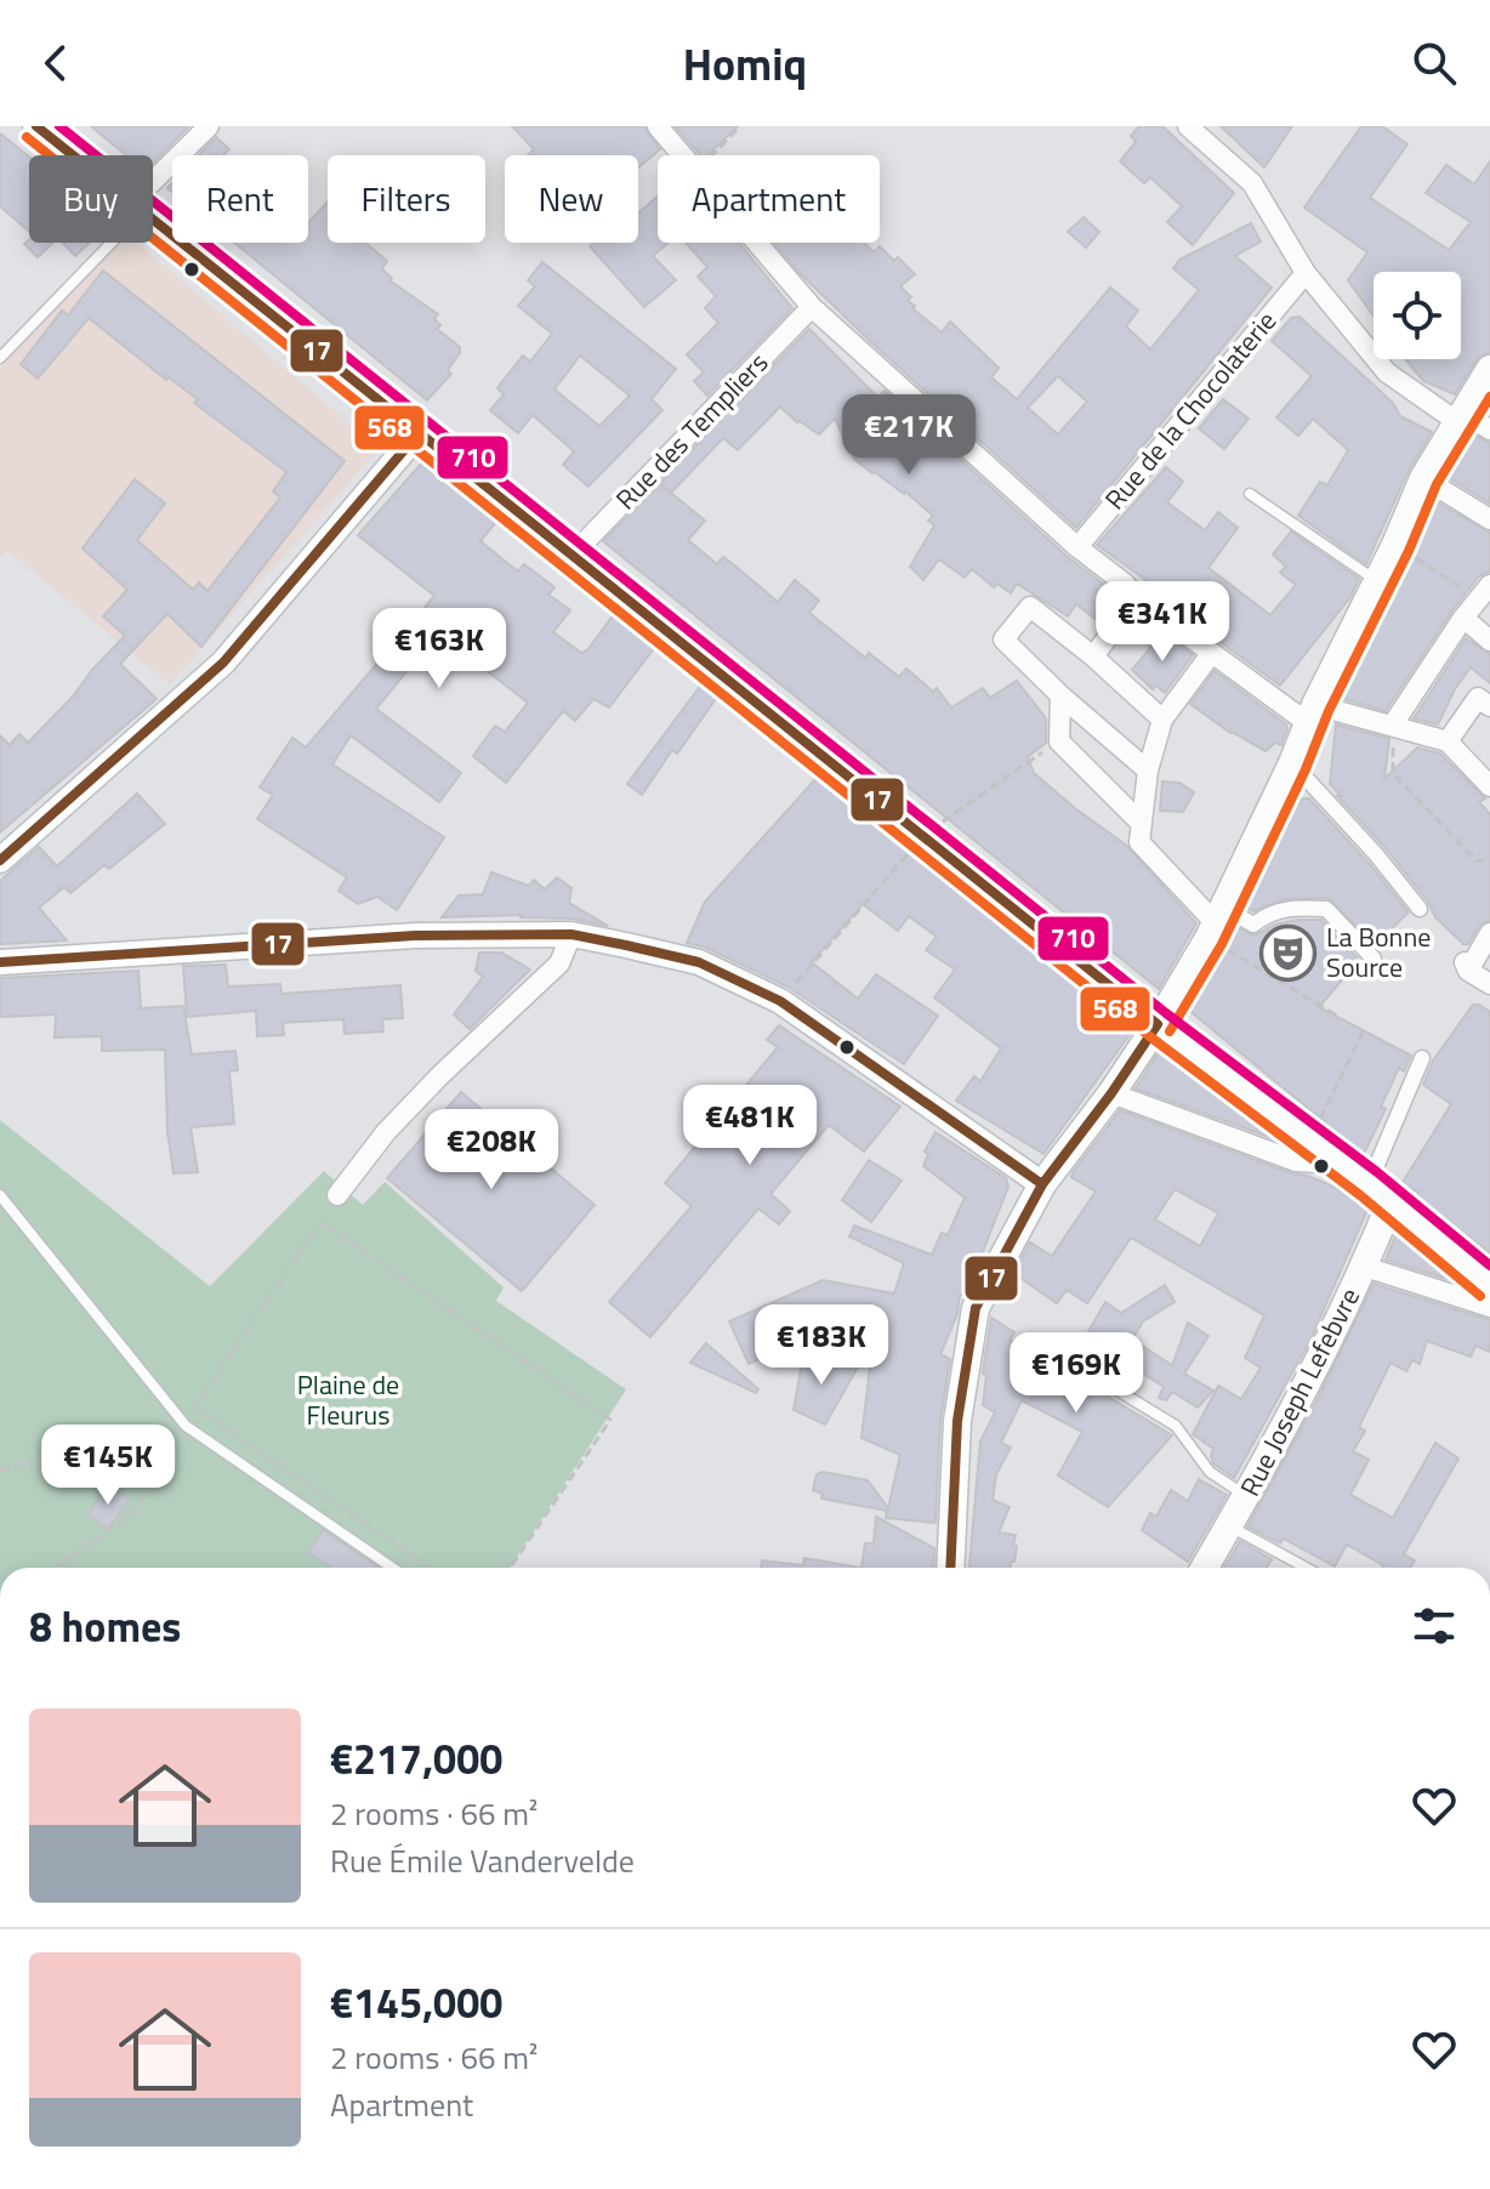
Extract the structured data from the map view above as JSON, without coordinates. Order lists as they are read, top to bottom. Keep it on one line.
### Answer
{"streets":{"main road":["Rue Joseph Lefebvre"],"street":["Rue de la Chocolaterie","Rue des Templiers"]},"parks":["Plaine de Fleurus"],"places":{"theatre":["La Bonne Source"]},"lines":["transit line 17","transit line 710","transit line 568"],"page":{"header":"Homiq","chip":["Buy","Rent","Filters","New","Apartment"],"price":["€217K","€341K","€163K","€481K","€208K","€183K","€169K","€145K"],"heading":"8 homes","list":[{"name":"€217,000","note":"2 rooms · 66 m² · Rue Émile Vandervelde"},{"name":"€145,000","note":"2 rooms · 66 m² · Apartment"}]}}
